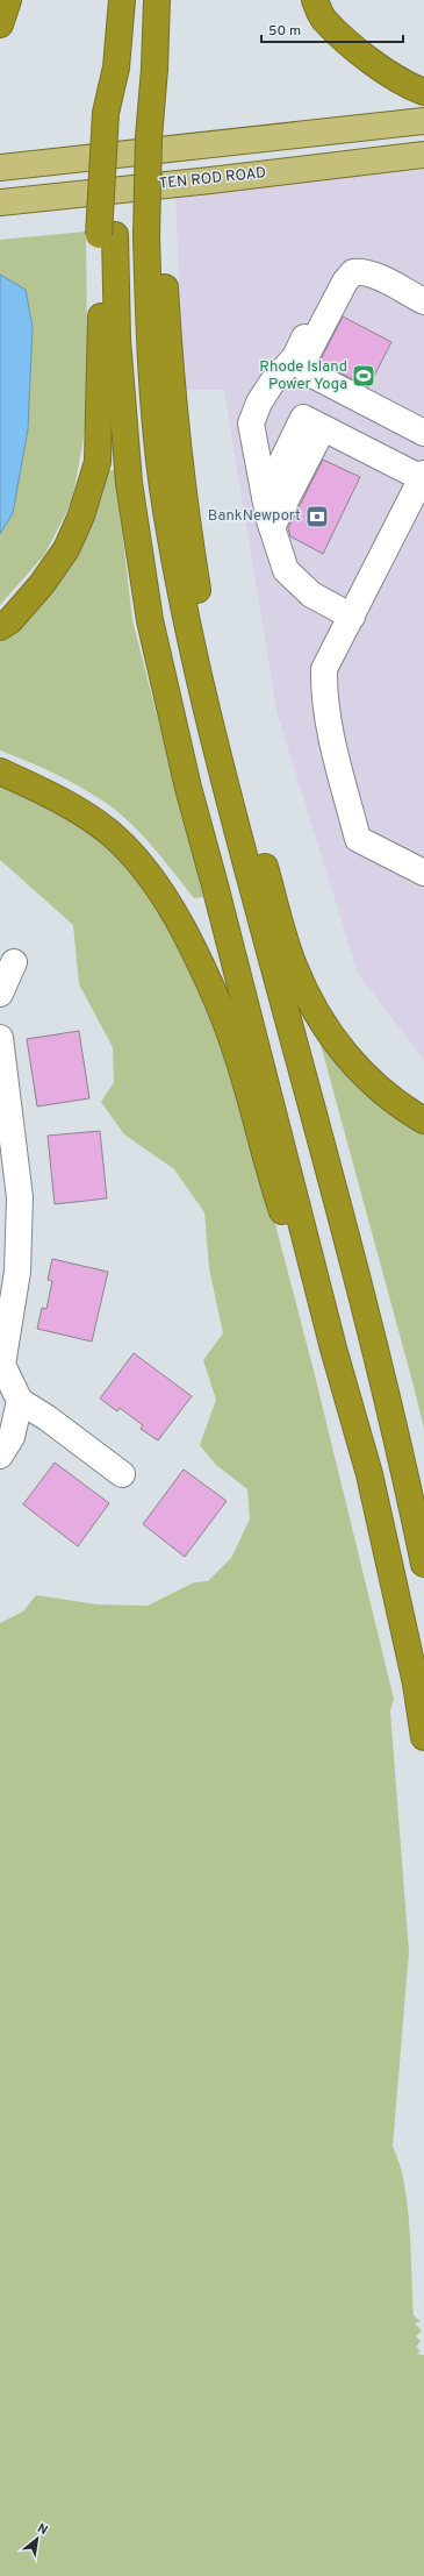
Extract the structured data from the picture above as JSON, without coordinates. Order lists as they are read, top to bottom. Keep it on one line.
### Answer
{"streets":{"main road":["TEN ROD ROAD"]},"places":{"sports":["Rhode Island Power Yoga"],"bank":["BankNewport"]},"scale_bar":"50 m","north":"top right"}
